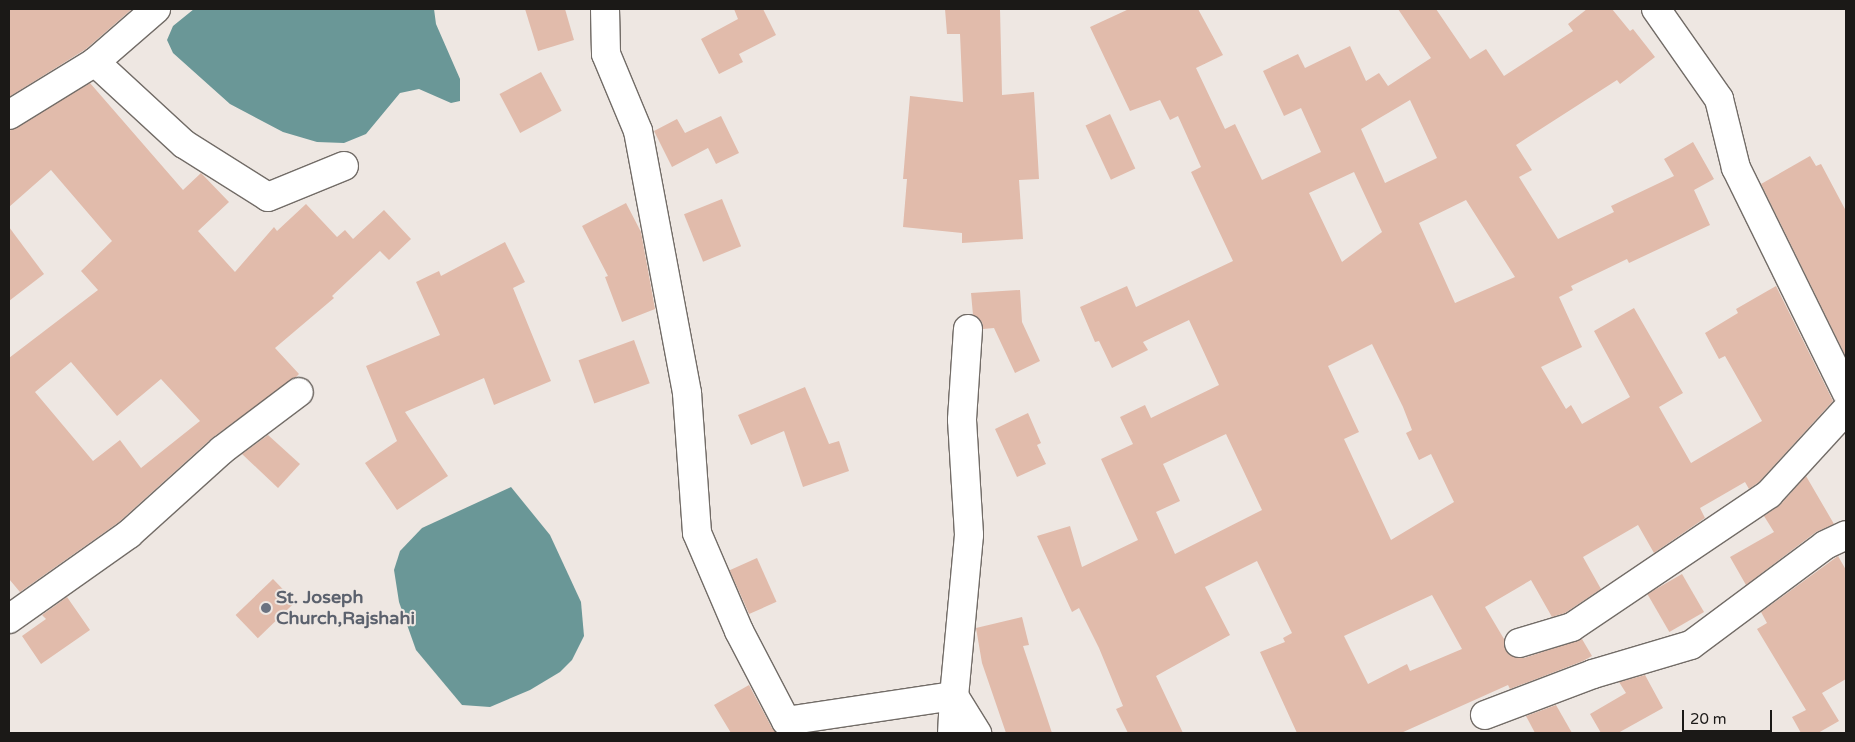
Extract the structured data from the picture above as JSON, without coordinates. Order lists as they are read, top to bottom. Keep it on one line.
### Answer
{"places":["St. Joseph Church,Rajshahi"],"scale_bar":"20 m"}
